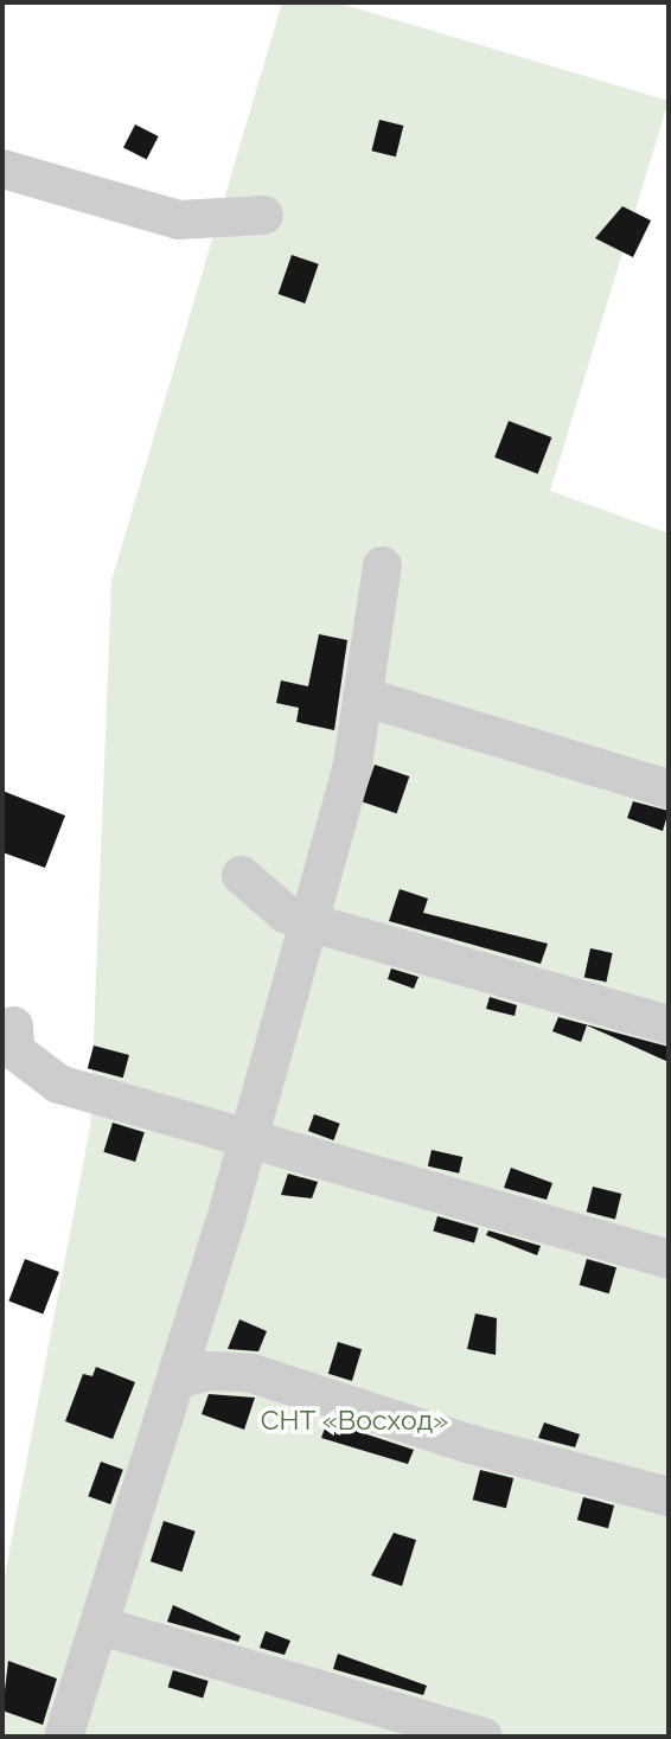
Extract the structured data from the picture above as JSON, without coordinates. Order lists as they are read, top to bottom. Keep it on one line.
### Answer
{"parks":["СНТ «Восход»"]}
